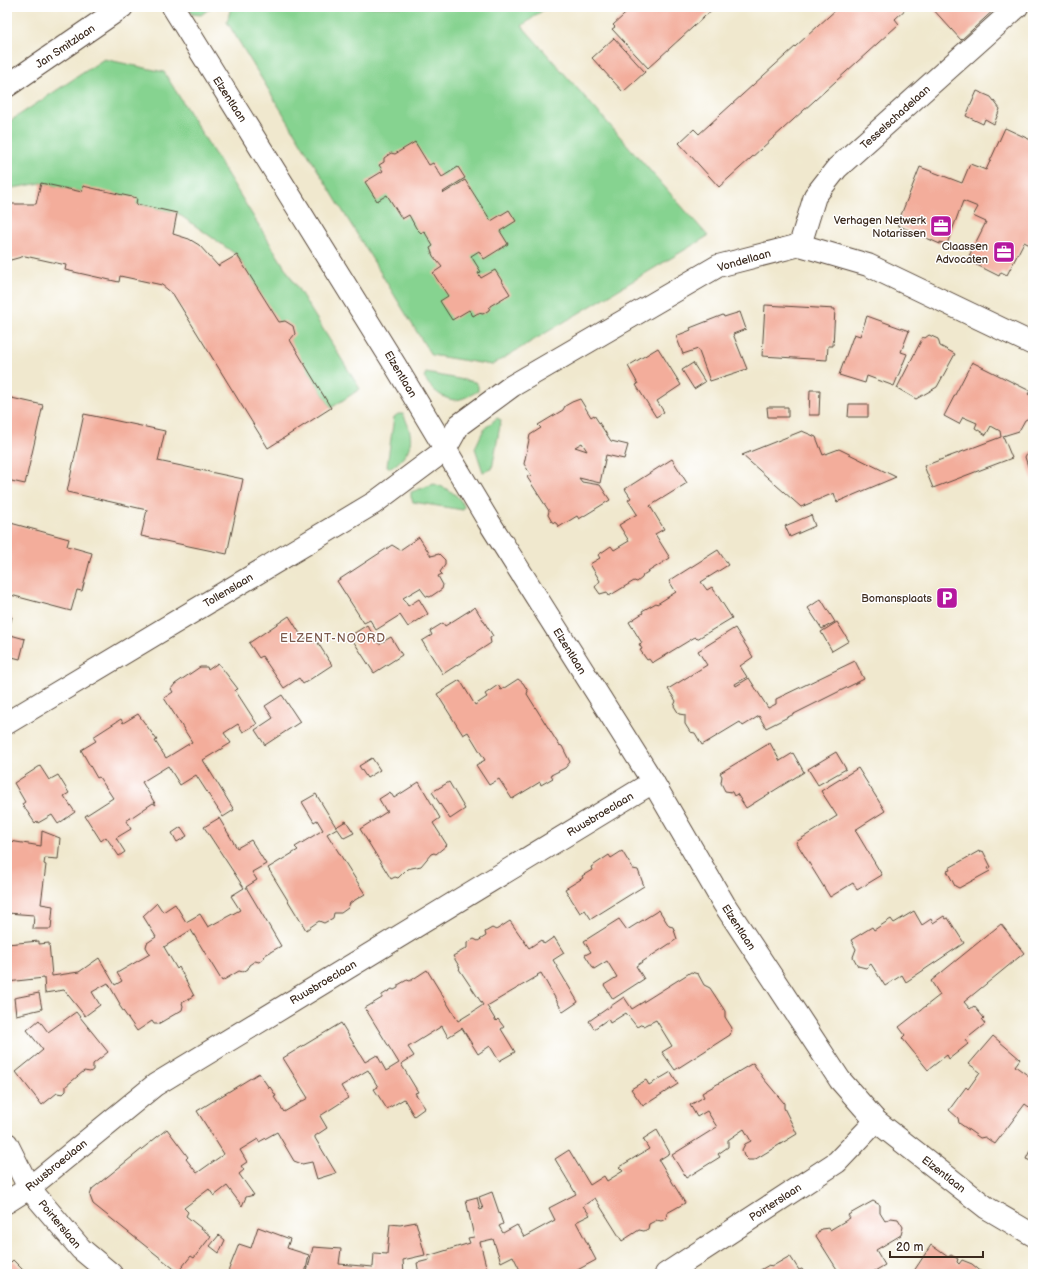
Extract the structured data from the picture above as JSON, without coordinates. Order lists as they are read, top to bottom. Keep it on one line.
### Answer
{"streets":{"street":["Jan Smitzlaan","Elzentlaan","Tesselschadelaan","Vondellaan","Tollenslaan","Ruusbroeclaan","Poirterslaan"]},"crossings":[["Elzentlaan","Vondellaan"],["Elzentlaan","Tollenslaan"],["Elzentlaan","Ruusbroeclaan"],["Elzentlaan","Poirterslaan"],["Tesselschadelaan","Vondellaan"],["Vondellaan","Tollenslaan"],["Ruusbroeclaan","Poirterslaan"]],"districts":["ELZENT-NOORD"],"places":{"office":["Verhagen Netwerk Notarissen","Claassen Advocaten"],"parking":["Bomansplaats"]},"scale_bar":"20 m"}
